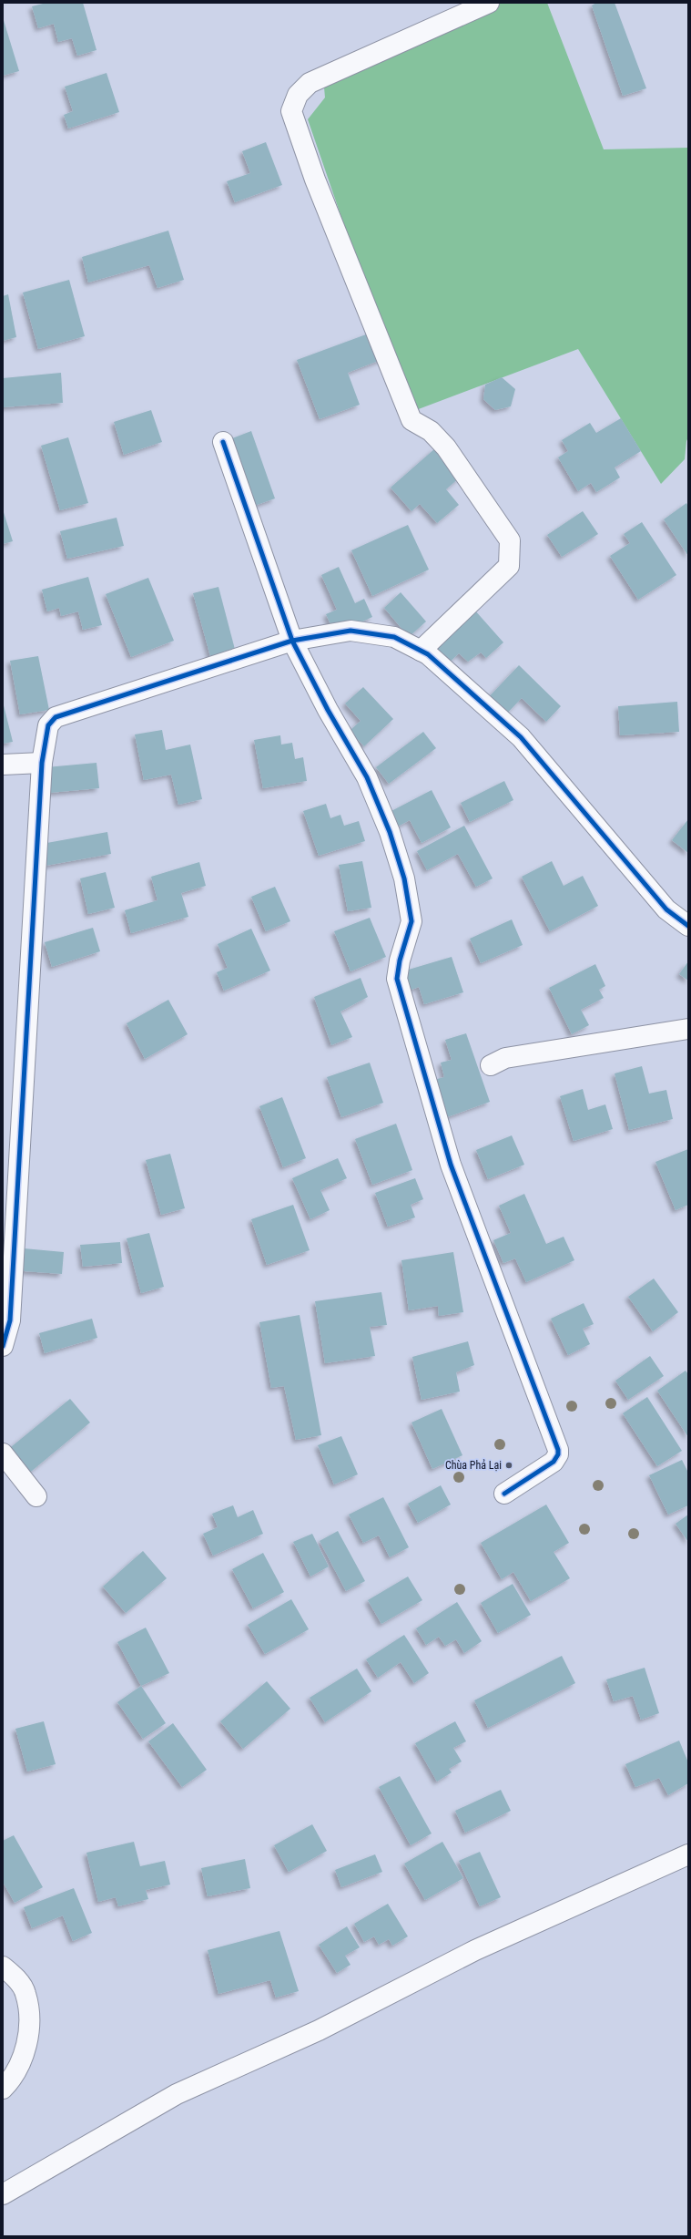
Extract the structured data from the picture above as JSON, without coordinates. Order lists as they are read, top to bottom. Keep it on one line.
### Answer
{"places":["Chùa Phả Lại"]}
